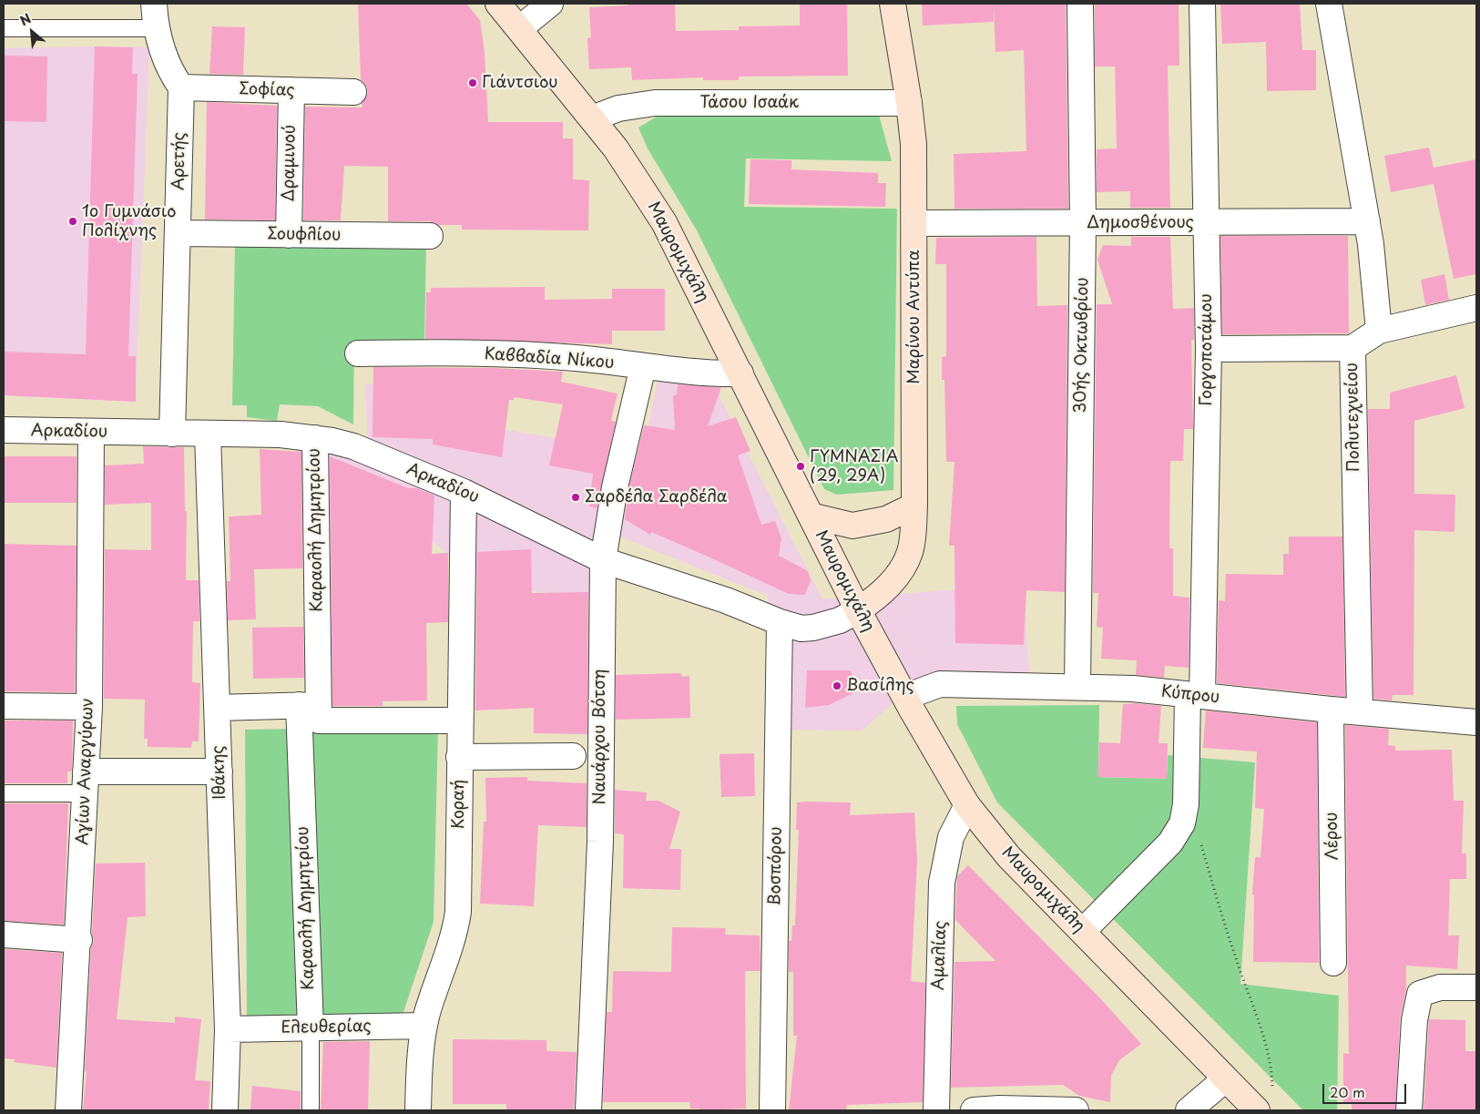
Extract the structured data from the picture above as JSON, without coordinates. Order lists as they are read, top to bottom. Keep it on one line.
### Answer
{"streets":{"main road":["Μαυρομιχάλη","Μαρίνου Αντύπα"],"street":["Σοφίας","Τάσου Ισαάκ","Αρετής","Δραμινού","Δημοσθένους","Σουφλίου","30ής Οκτωβρίου","Γοργοποτάμου","Καββαδία Νίκου","Πολυτεχνείου","Αρκαδίου","Καραολή Δημητρίου","Κύπρου","Ναυάρχου Βότση","Αγίων Αναργύρων","Ιθάκης","Κοραή","Λέρου","Βοσπόρου","Αμαλίας","Ελευθερίας"]},"crossings":[["Σοφίας","Αρετής"],["Σοφίας","Δραμινού"],["Τάσου Ισαάκ","Μαυρομιχάλη"],["Τάσου Ισαάκ","Μαρίνου Αντύπα"],["Αρετής","Σουφλίου"],["Αρετής","Αρκαδίου"],["Δραμινού","Σουφλίου"],["Δημοσθένους","Μαρίνου Αντύπα"],["Δημοσθένους","30ής Οκτωβρίου"],["Δημοσθένους","Γοργοποτάμου"],["Μαυρομιχάλη","Μαρίνου Αντύπα"],["Μαυρομιχάλη","Καββαδία Νίκου"],["Μαυρομιχάλη","Αρκαδίου"],["Μαυρομιχάλη","Κύπρου"],["Μαυρομιχάλη","Αμαλίας"],["Μαρίνου Αντύπα","Αρκαδίου"],["30ής Οκτωβρίου","Κύπρου"],["Γοργοποτάμου","Κύπρου"],["Καββαδία Νίκου","Ναυάρχου Βότση"],["Πολυτεχνείου","Κύπρου"],["Αρκαδίου","Καραολή Δημητρίου"],["Αρκαδίου","Ναυάρχου Βότση"],["Αρκαδίου","Αγίων Αναργύρων"],["Αρκαδίου","Ιθάκης"],["Αρκαδίου","Κοραή"],["Αρκαδίου","Βοσπόρου"],["Καραολή Δημητρίου","Ελευθερίας"],["Κύπρου","Λέρου"],["Ιθάκης","Ελευθερίας"],["Κοραή","Ελευθερίας"]],"places":["Γιάντσιου","1ο Γυμνάσιο Πολίχνης","ΓΥΜΝΑΣΙΑ (29, 29Α)","Σαρδέλα Σαρδέλα","Βασίλης"],"scale_bar":"20 m","north":"top left"}
